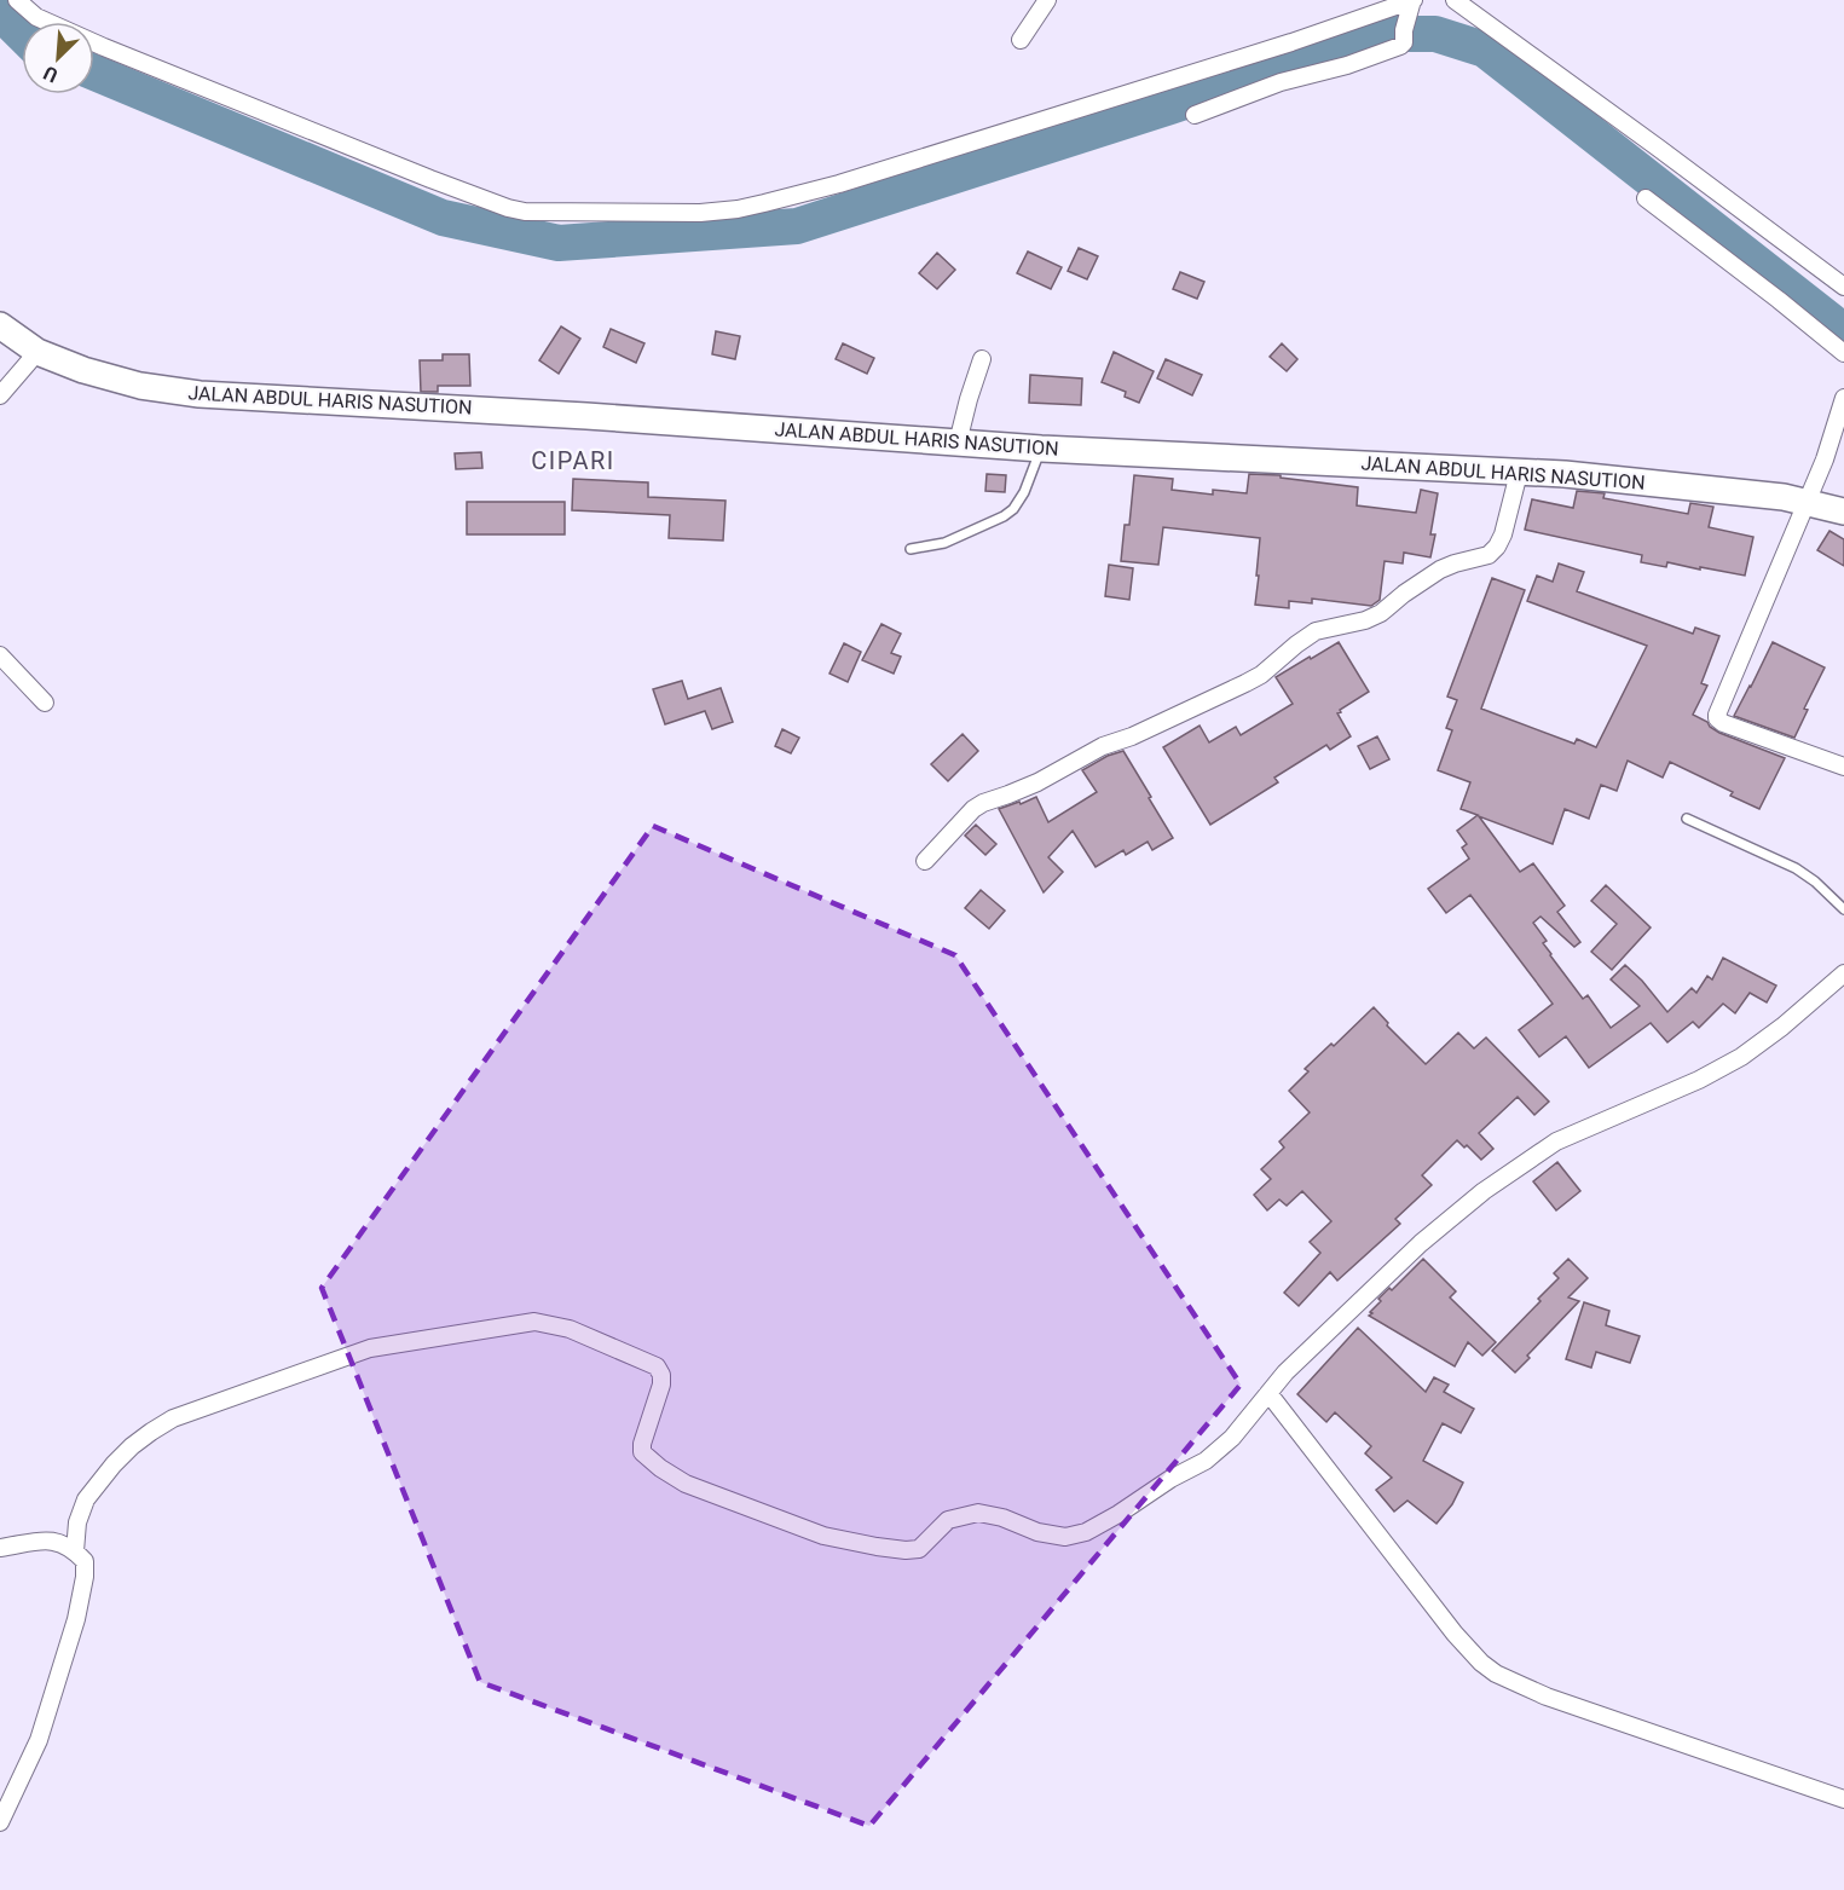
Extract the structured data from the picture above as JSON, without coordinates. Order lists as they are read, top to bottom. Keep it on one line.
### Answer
{"streets":{"main road":["JALAN ABDUL HARIS NASUTION"]},"districts":["CIPARI"],"north":"bottom left"}
